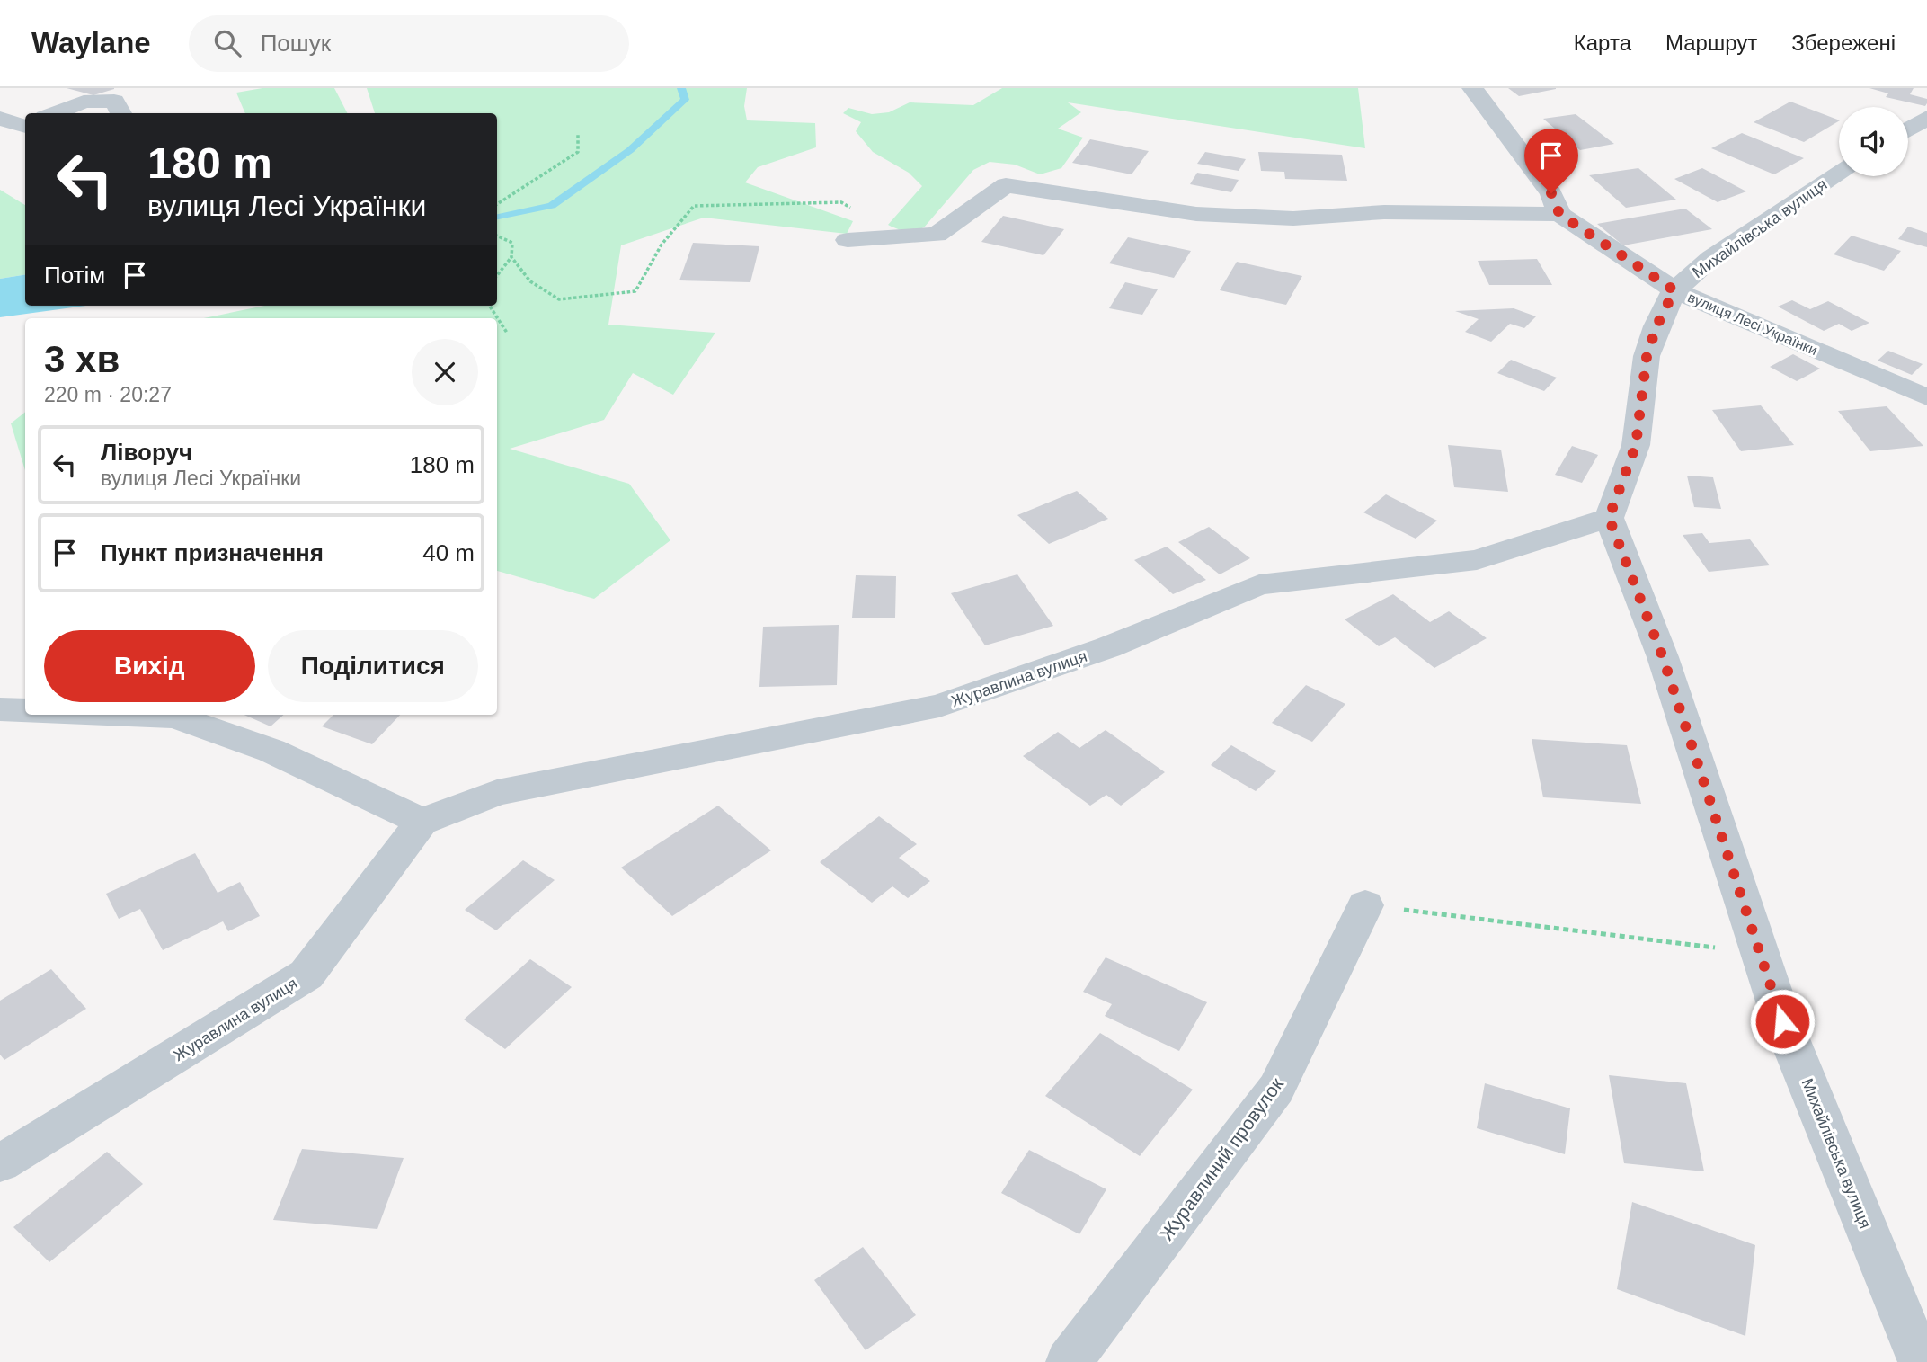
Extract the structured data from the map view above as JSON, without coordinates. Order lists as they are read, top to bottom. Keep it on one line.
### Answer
{"streets":{"street":["Михайлівська вулиця","вулиця Лесі Українки","Журавлина вулиця","Журавлиний провулок"]},"crossings":[["Михайлівська вулиця","вулиця Лесі Українки"],["Михайлівська вулиця","Журавлина вулиця"]],"page":{"header":"Waylane","search":"Пошук","nav":["Карта","Маршрут","Збережені"],"turn":["180 m","вулиця Лесі Українки"],"then":"Потім","heading":["3 хв","220 m · 20:27"],"list":[{"name":"Ліворуч","note":"вулиця Лесі Українки","value":"180 m"},{"name":"Пункт призначення","value":"40 m"}],"buttons":["Вихід","Поділитися"]}}
